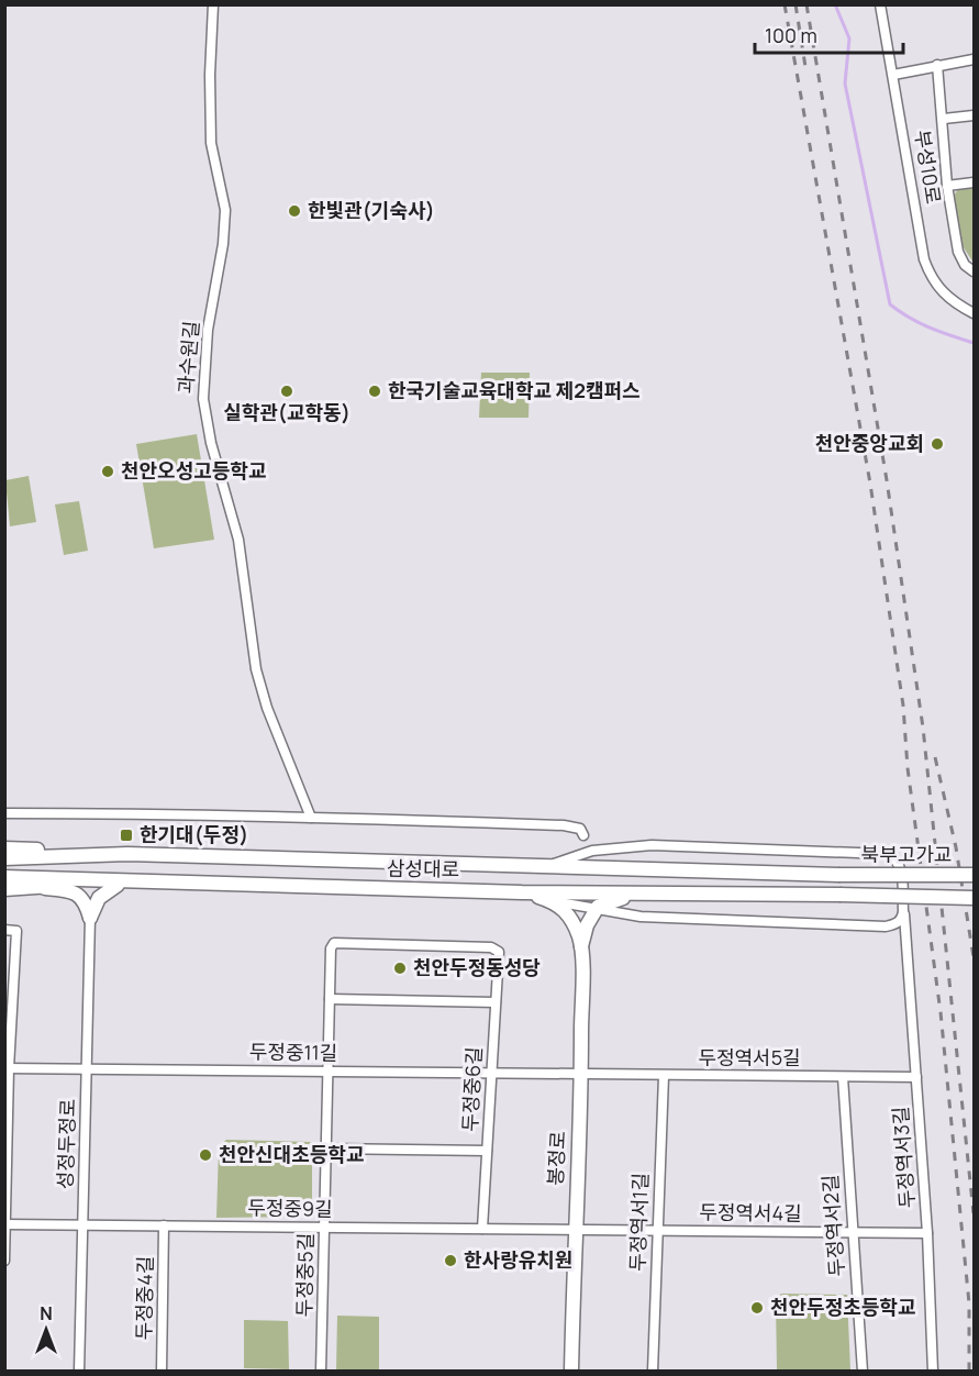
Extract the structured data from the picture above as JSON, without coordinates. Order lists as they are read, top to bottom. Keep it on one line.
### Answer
{"streets":{"main road":["북부고가교","삼성대로","봉정로"],"street":["부성10로","과수원길","두정중11길","두정역서5길","두정중6길","성정두정로","두정역서3길","두정중9길","두정역서4길","두정역서1길","두정역서2길","두정중5길","두정중4길"]},"crossings":[["북부고가교","삼성대로"],["삼성대로","두정역서3길"],["두정중11길","두정역서5길"],["두정중11길","두정중6길"],["두정중11길","성정두정로"],["두정중11길","봉정로"],["두정중11길","두정중5길"],["두정역서5길","두정역서3길"],["두정역서5길","봉정로"],["두정역서5길","두정역서1길"],["두정역서5길","두정역서2길"],["두정중6길","두정중9길"],["두정중6길","두정중5길"],["성정두정로","두정중9길"],["두정역서3길","두정역서4길"],["봉정로","두정중9길"],["봉정로","두정역서4길"],["두정중9길","두정역서4길"],["두정중9길","두정중5길"],["두정중9길","두정중4길"],["두정역서4길","두정역서1길"],["두정역서4길","두정역서2길"]],"places":{"other":["한빛관(기숙사)","실학관(교학동)","한국기술교육대학교 제2캠퍼스","천안중앙교회","천안오성고등학교","천안두정동성당","천안신대초등학교","한사랑유치원","천안두정초등학교"],"transit":["한기대(두정)"]},"scale_bar":"100 m","north":"top"}
